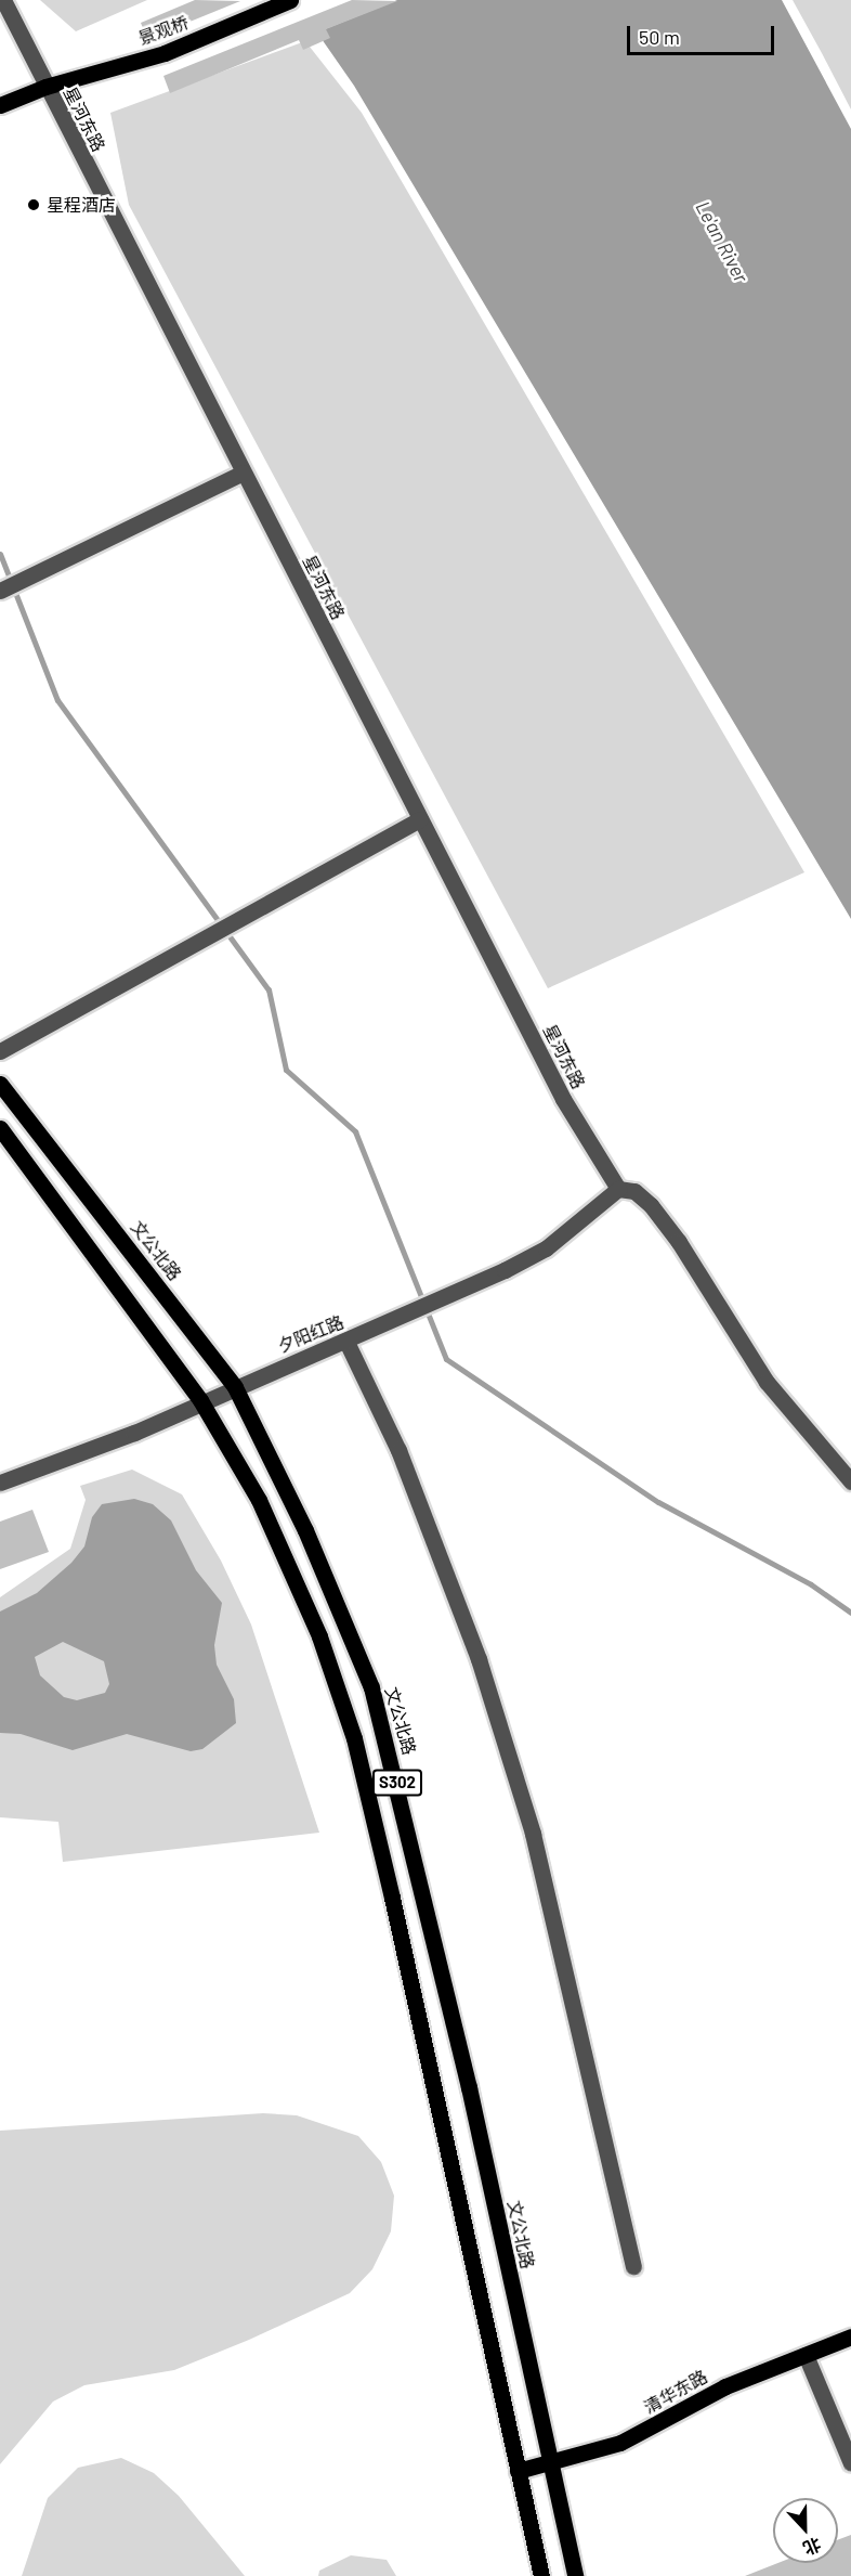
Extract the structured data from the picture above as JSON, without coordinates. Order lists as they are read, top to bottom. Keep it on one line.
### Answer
{"streets":{"main road":["景观桥","文公北路","S302","清华东路"],"street":["星河东路","夕阳红路"]},"crossings":[["景观桥","星河东路"],["星河东路","夕阳红路"],["文公北路","夕阳红路"],["文公北路","清华东路"],["夕阳红路","S302"],["S302","清华东路"]],"water":["Le'an River"],"places":["星程酒店"],"scale_bar":"50 m","north":"bottom"}
